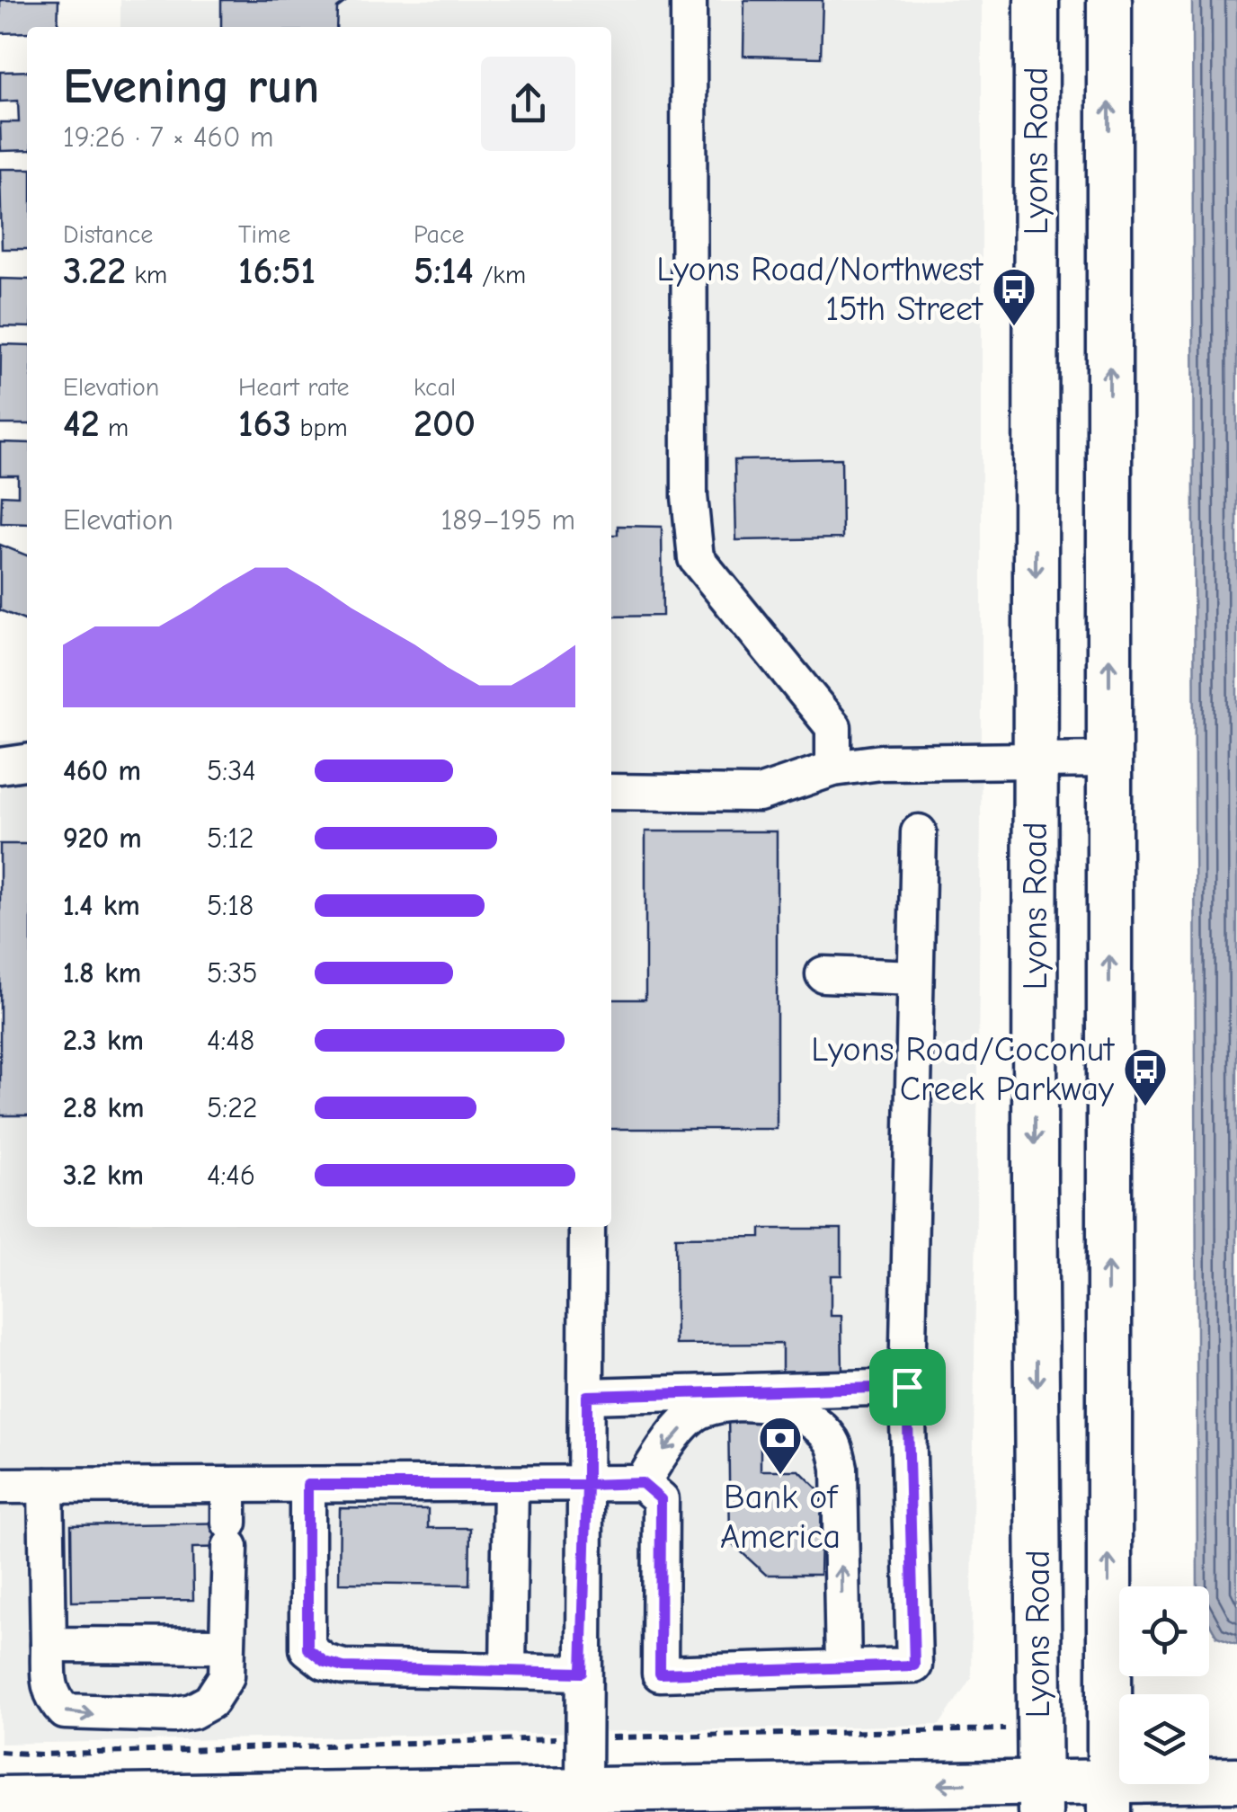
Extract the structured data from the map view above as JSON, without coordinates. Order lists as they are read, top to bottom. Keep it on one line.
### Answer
{"streets":{"main road":["Lyons Road"]},"places":{"bus stop":["Lyons Road/Northwest 15th Street","Lyons Road/Coconut Creek Parkway"],"bank":["Bank of America"]},"page":{"heading":["Evening run","19:26 · 7 × 460 m"],"stats":[["Distance","3.22 km"],["Time","16:51"],["Pace","5:14 /km"],["Elevation","42 m"],["Heart rate","163 bpm"],["kcal","200"]],"chart":["Elevation","189–195 m"],"list":[{"name":"460 m","note":"5:34"},{"name":"920 m","note":"5:12"},{"name":"1.4 km","note":"5:18"},{"name":"1.8 km","note":"5:35"},{"name":"2.3 km","note":"4:48"},{"name":"2.8 km","note":"5:22"},{"name":"3.2 km","note":"4:46"}]}}
